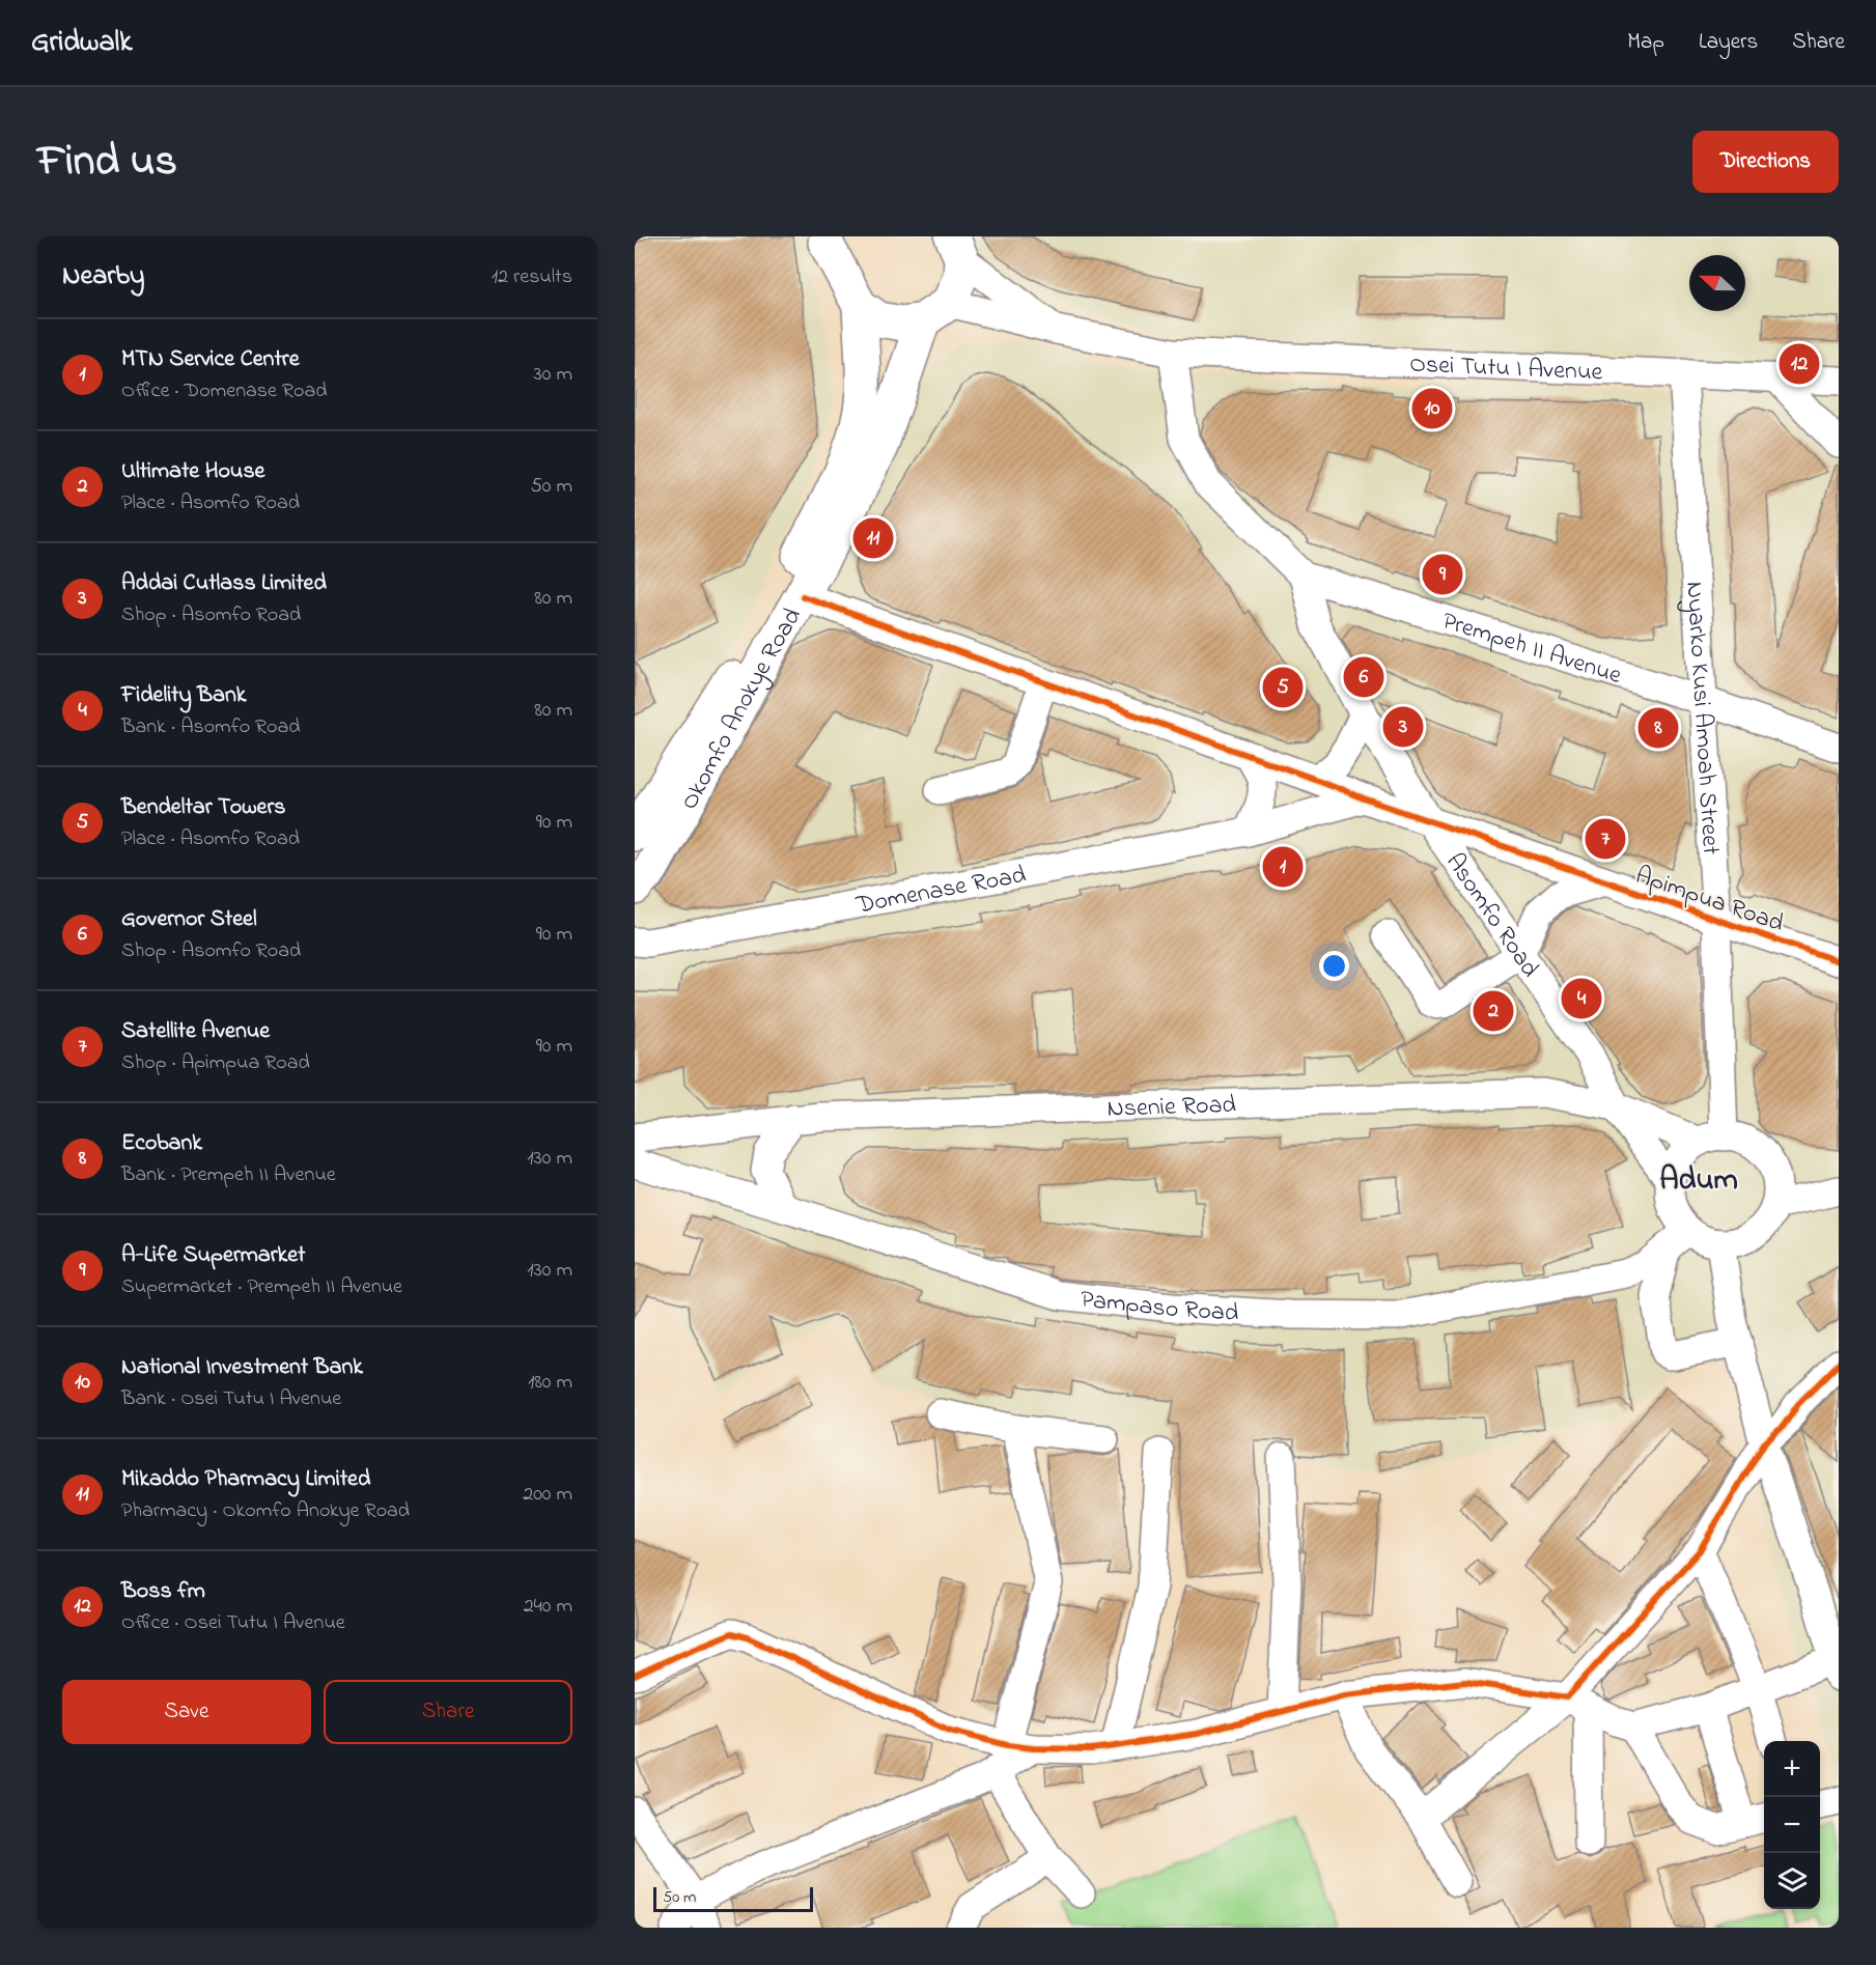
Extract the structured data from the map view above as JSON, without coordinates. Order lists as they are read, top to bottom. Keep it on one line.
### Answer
{"streets":{"main road":["Okomfo Anokye Road"],"street":["Osei Tutu I Avenue","Prempeh II Avenue","Nyarko Kusi Amoah Street","Domenase Road","Apimpua Road","Asomfo Road","Nsenie Road","Pampaso Road"]},"crossings":[["Osei Tutu I Avenue","Prempeh II Avenue"],["Osei Tutu I Avenue","Okomfo Anokye Road"],["Osei Tutu I Avenue","Nyarko Kusi Amoah Street"],["Prempeh II Avenue","Nyarko Kusi Amoah Street"],["Prempeh II Avenue","Asomfo Road"],["Okomfo Anokye Road","Apimpua Road"],["Nyarko Kusi Amoah Street","Apimpua Road"],["Nyarko Kusi Amoah Street","Pampaso Road"],["Domenase Road","Apimpua Road"],["Apimpua Road","Asomfo Road"],["Asomfo Road","Nsenie Road"]],"districts":["Adum"],"scale_bar":"50 m","north":"left","page":{"header":"Gridwalk","nav":["Map","Layers","Share"],"title":"Find us","buttons":["Directions",["Save","Share"]],"heading":["Nearby","12 results"],"list":[{"mark":"1","name":"MTN Service Centre","note":"Office · Domenase Road","value":"30 m"},{"mark":"2","name":"Ultimate House","note":"Place · Asomfo Road","value":"50 m"},{"mark":"3","name":"Addai Cutlass Limited","note":"Shop · Asomfo Road","value":"80 m"},{"mark":"4","name":"Fidelity Bank","note":"Bank · Asomfo Road","value":"80 m"},{"mark":"5","name":"Bendeltar Towers","note":"Place · Asomfo Road","value":"90 m"},{"mark":"6","name":"Governor Steel","note":"Shop · Asomfo Road","value":"90 m"},{"mark":"7","name":"Satellite Avenue","note":"Shop · Apimpua Road","value":"90 m"},{"mark":"8","name":"Ecobank","note":"Bank · Prempeh II Avenue","value":"130 m"},{"mark":"9","name":"A-Life Supermarket","note":"Supermarket · Prempeh II Avenue","value":"130 m"},{"mark":"10","name":"National Investment Bank","note":"Bank · Osei Tutu I Avenue","value":"180 m"},{"mark":"11","name":"Mikaddo Pharmacy Limited","note":"Pharmacy · Okomfo Anokye Road","value":"200 m"},{"mark":"12","name":"Boss fm","note":"Office · Osei Tutu I Avenue","value":"240 m"}],"pins":["12","10","11","9","6","5","3","8","7","1","4","2"],"map_buttons":["+","−"],"scale":"50 m"}}
